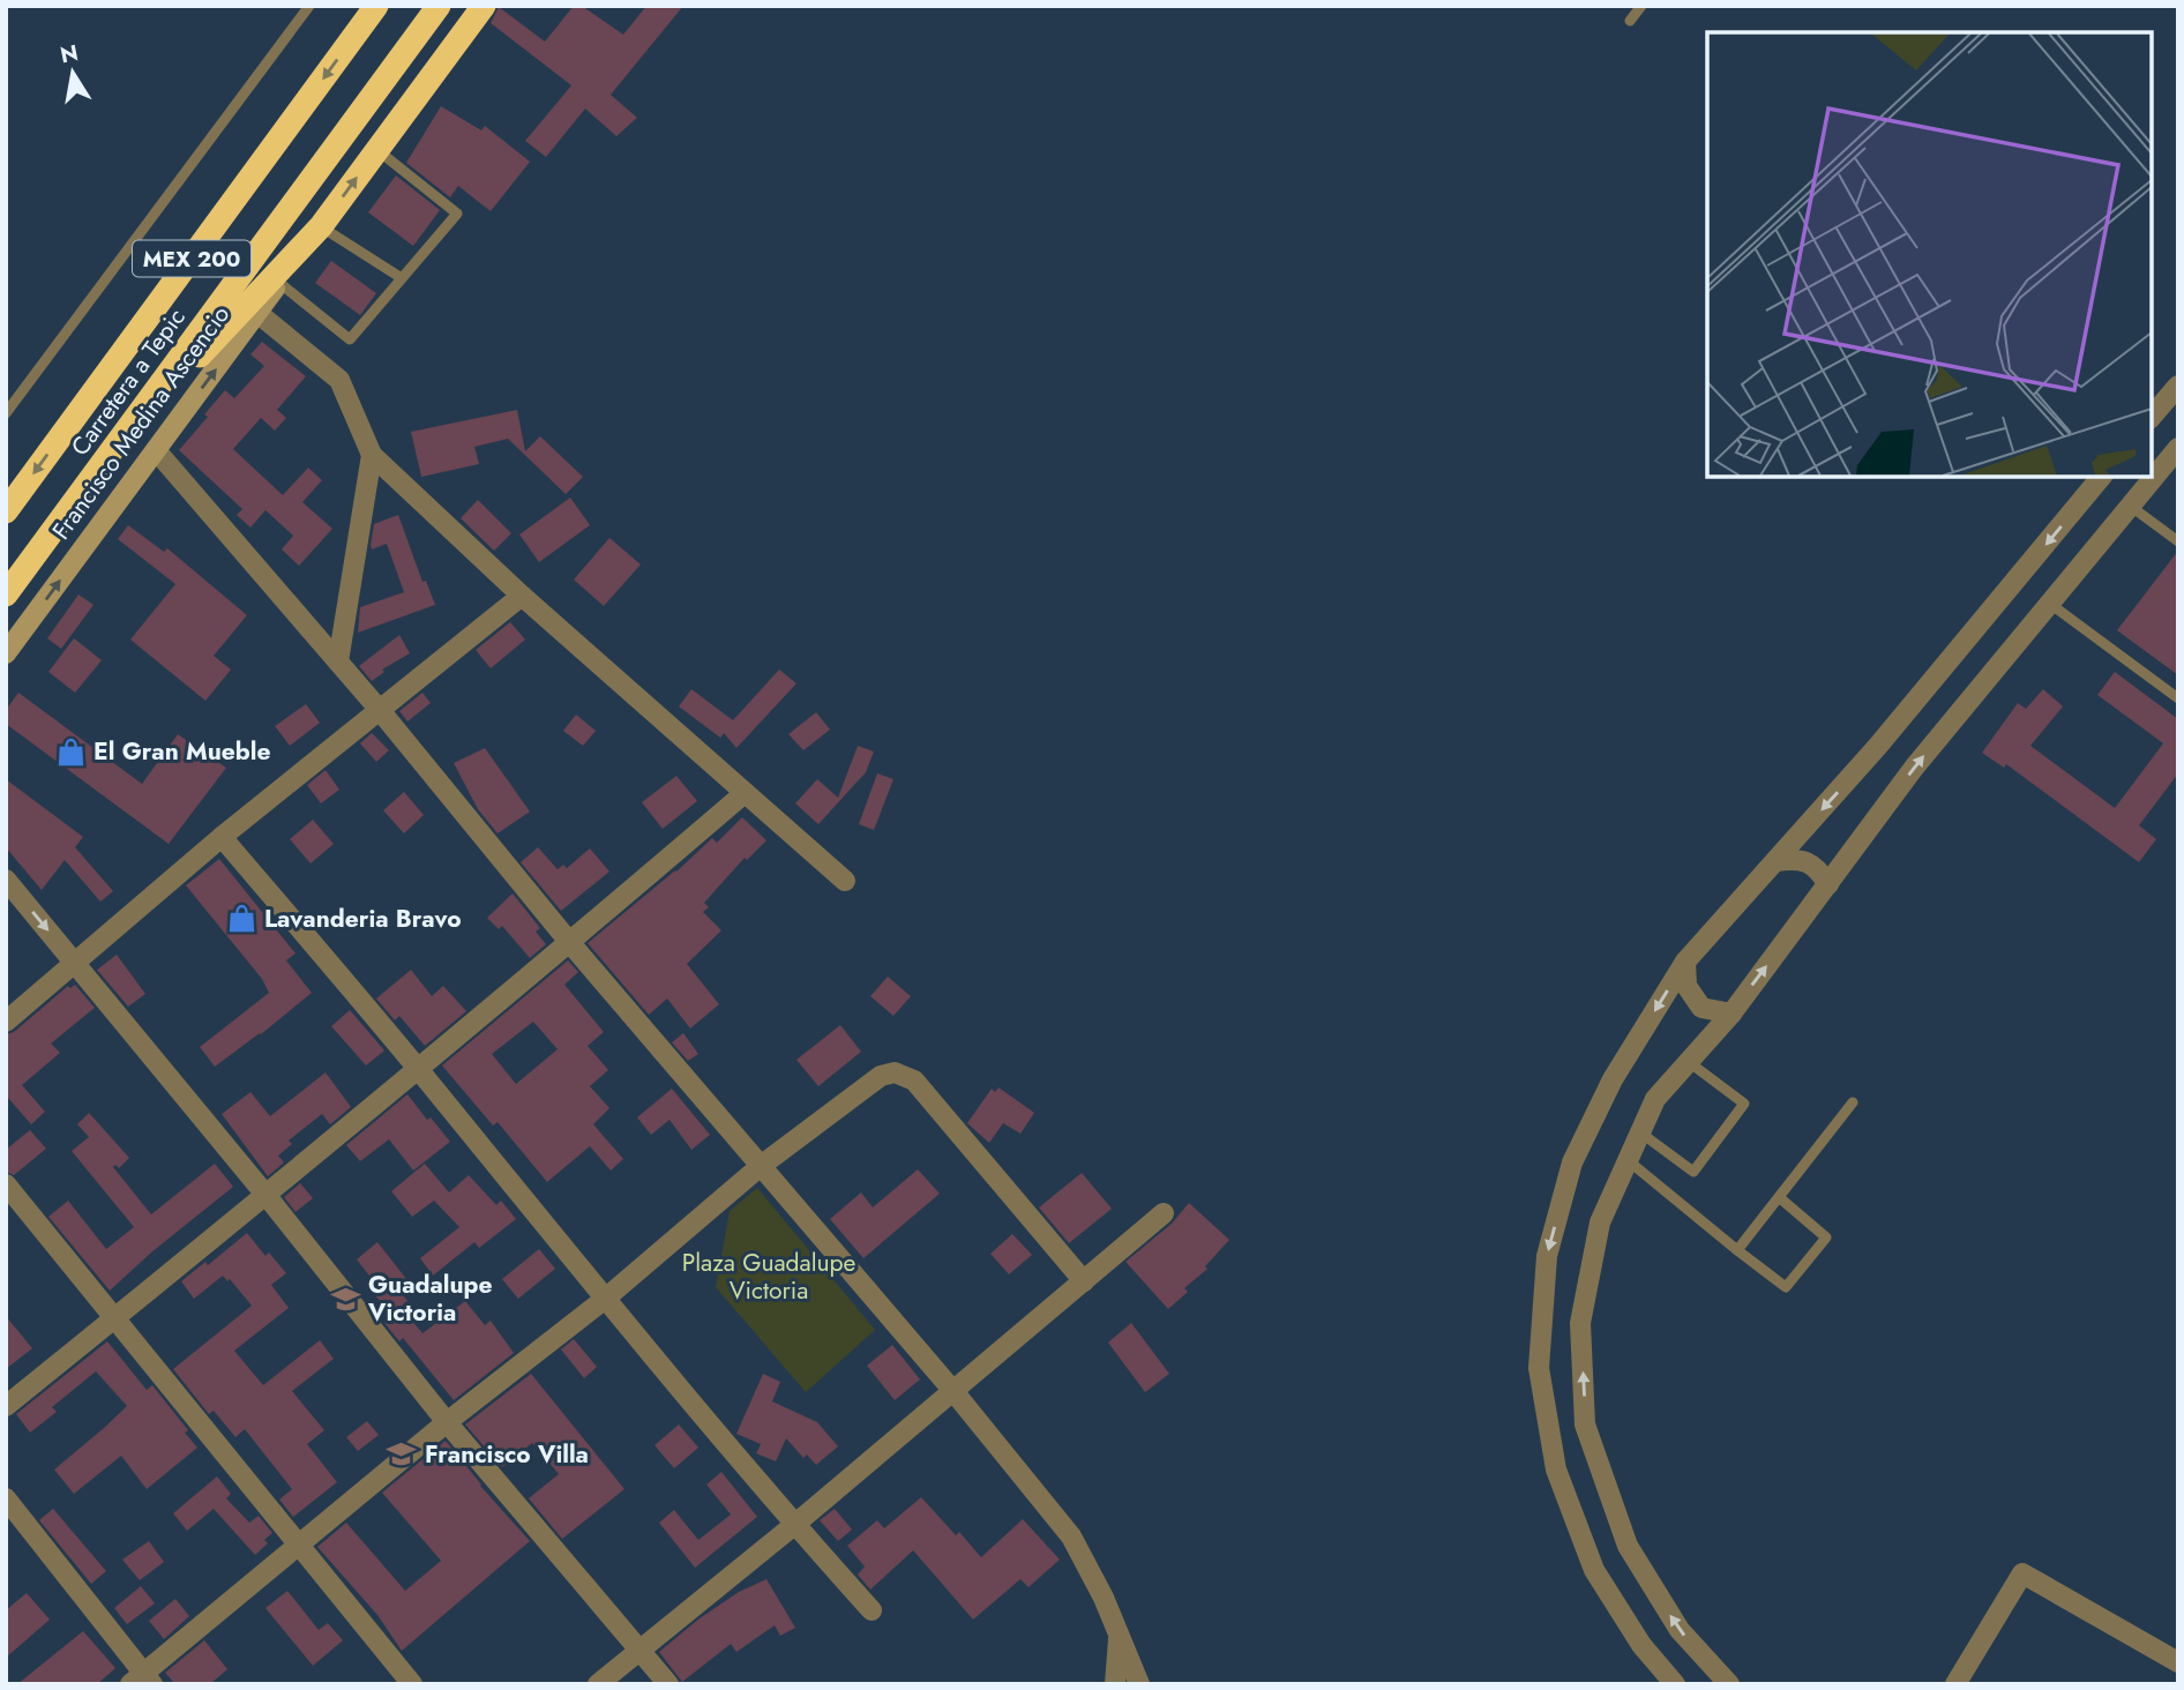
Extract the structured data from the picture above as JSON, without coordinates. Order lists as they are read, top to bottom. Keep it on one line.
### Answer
{"streets":{"highway":["MEX 200","Carretera a Tepic","Francisco Medina Ascencio"]},"crossings":[["Carretera a Tepic","Francisco Medina Ascencio"]],"parks":["Plaza Guadalupe Victoria"],"places":{"shop":["El Gran Mueble","Lavanderia Bravo"],"school or university":["Guadalupe Victoria","Francisco Villa"]},"north":"top"}
